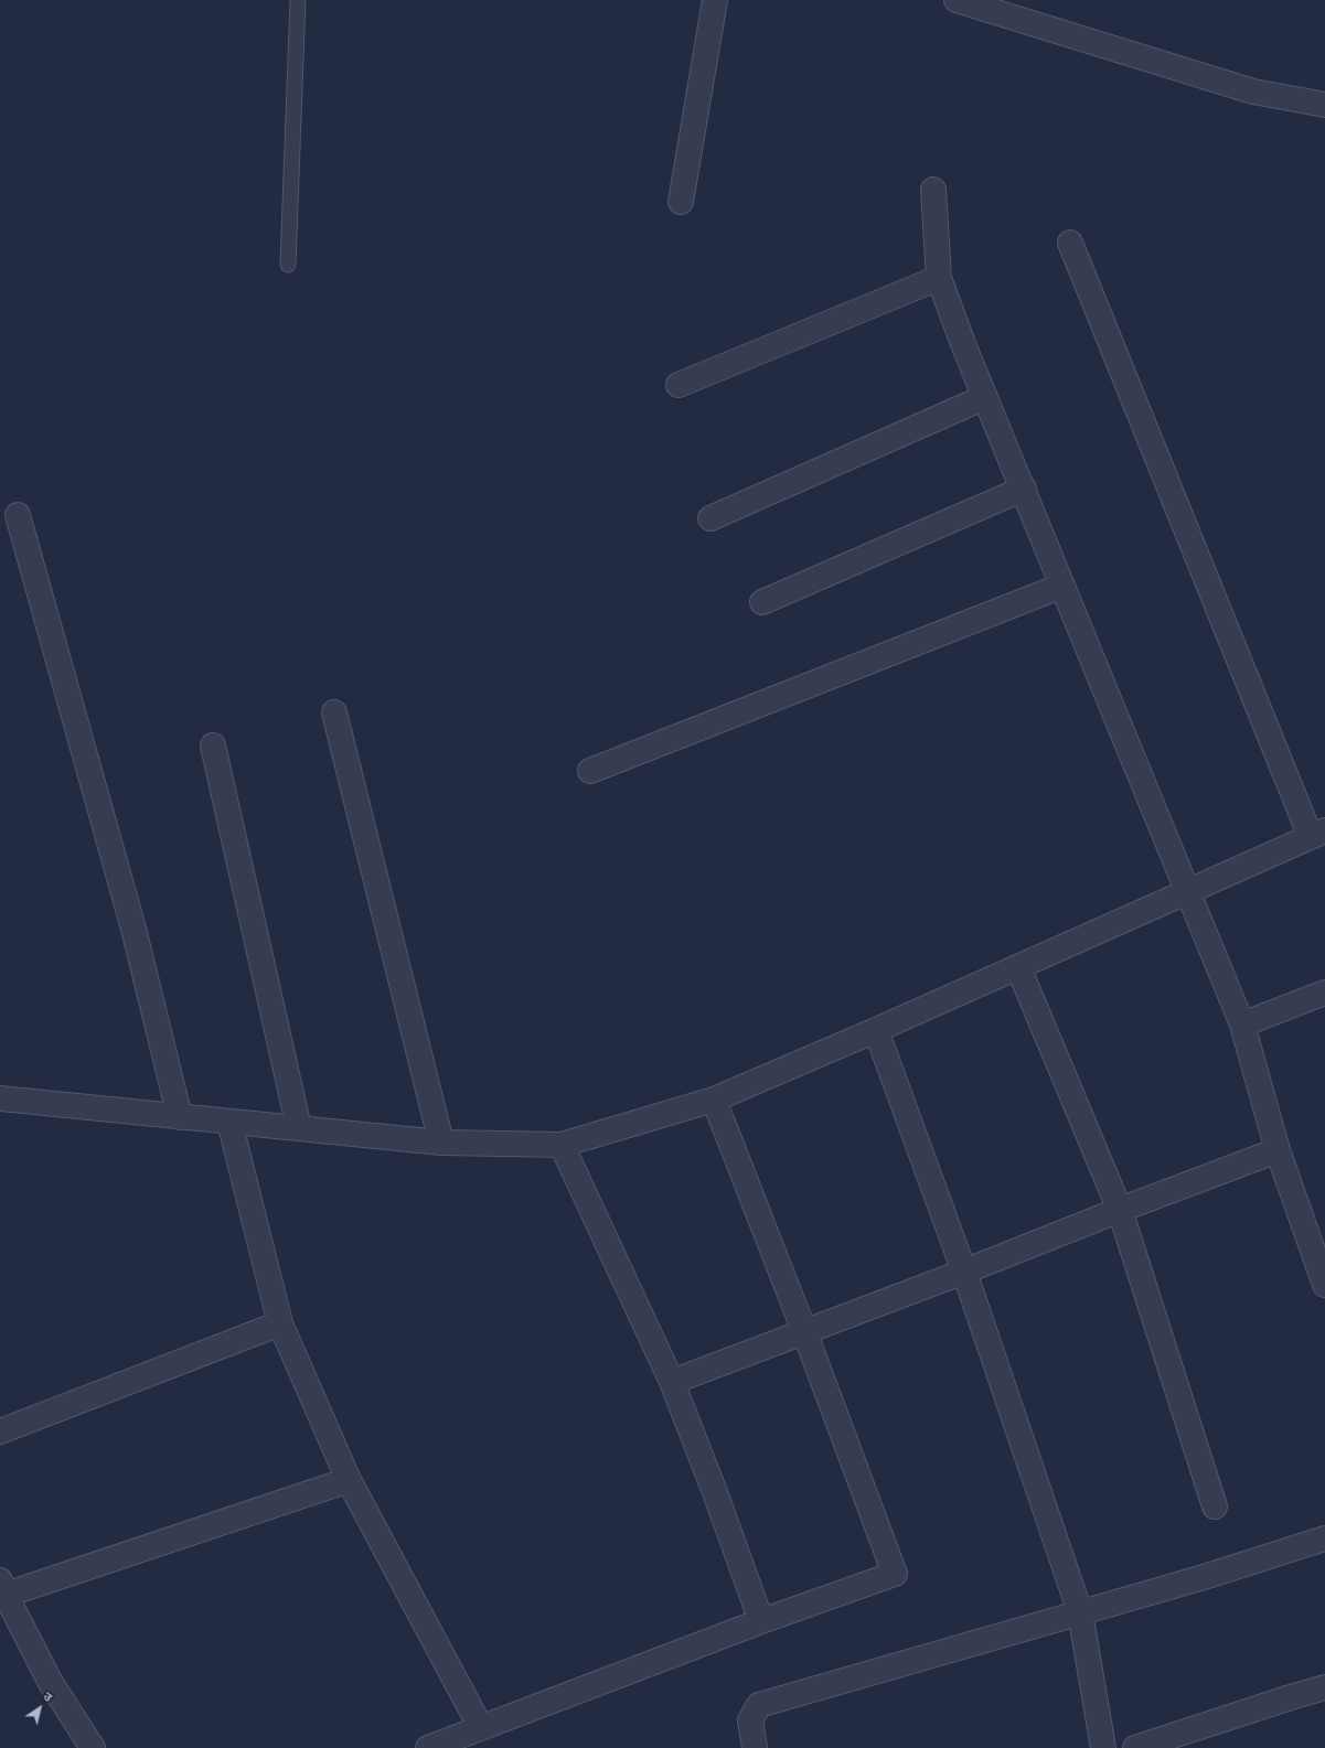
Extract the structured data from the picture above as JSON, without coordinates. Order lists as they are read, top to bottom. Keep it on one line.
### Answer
{"north":"top right"}
